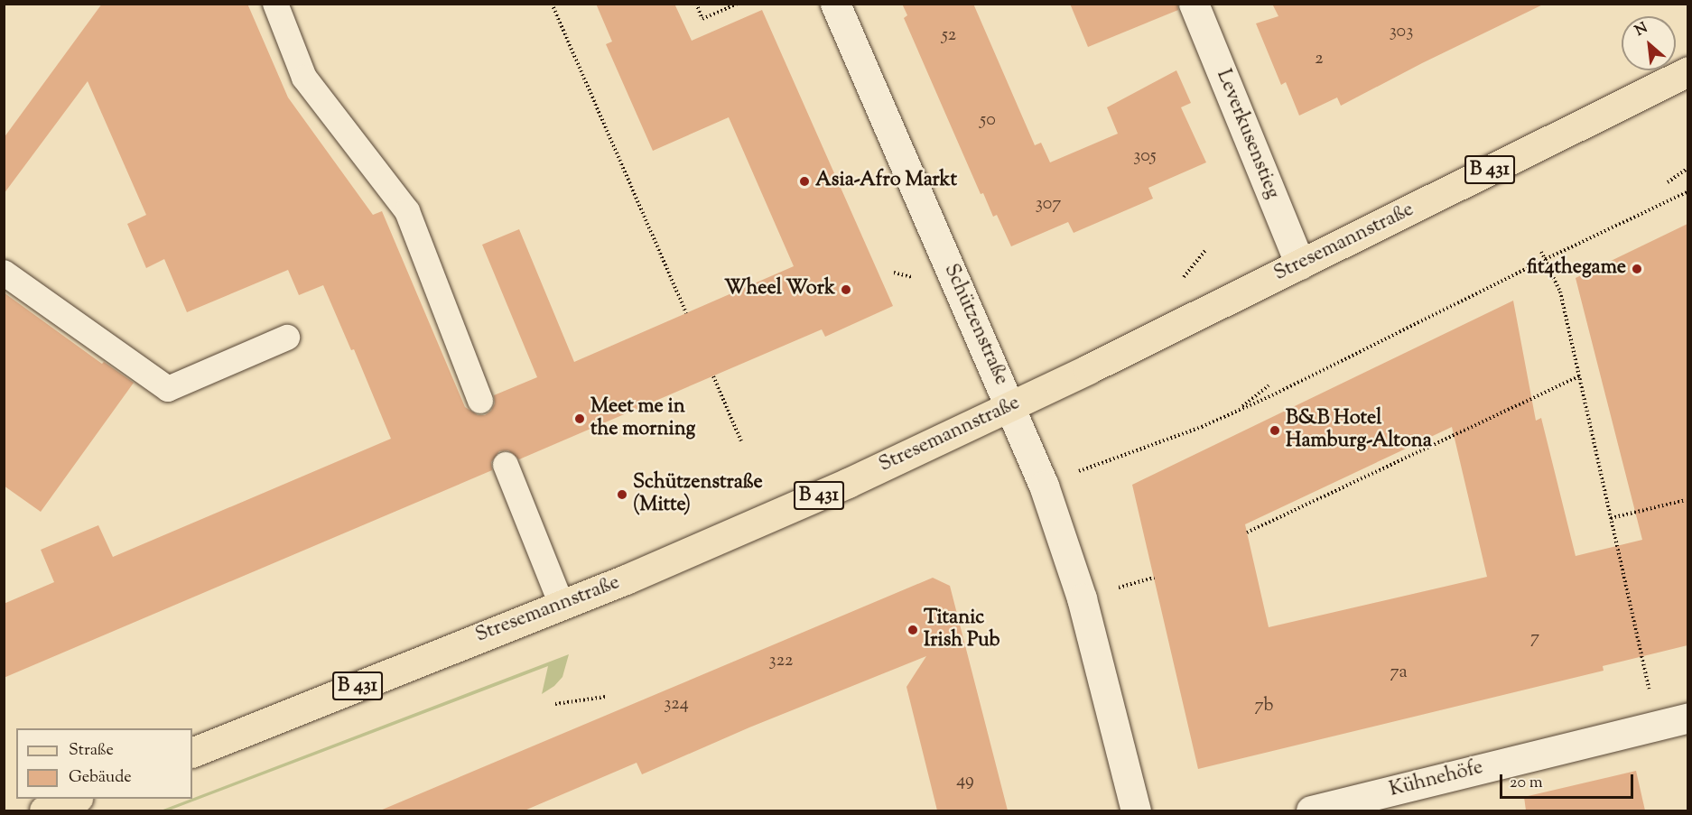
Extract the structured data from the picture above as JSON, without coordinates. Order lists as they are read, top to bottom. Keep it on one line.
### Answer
{"streets":{"main road":["B 431","Stresemannstraße"],"street":["Leverkusenstieg","Schützenstraße","Kühnehöfe"]},"crossings":[["Leverkusenstieg","Stresemannstraße"],["Stresemannstraße","Schützenstraße"]],"places":["Asia-Afro Markt","fit4thegame","Wheel Work","Meet me in the morning","B&B Hotel Hamburg-Altona","Schützenstraße (Mitte)","Titanic Irish Pub"],"house_numbers":["303","52","2","50","305","307","7","322","7a","324","7b","49"],"legend":["Straße","Gebäude"],"scale_bar":"20 m","north":"top left"}
